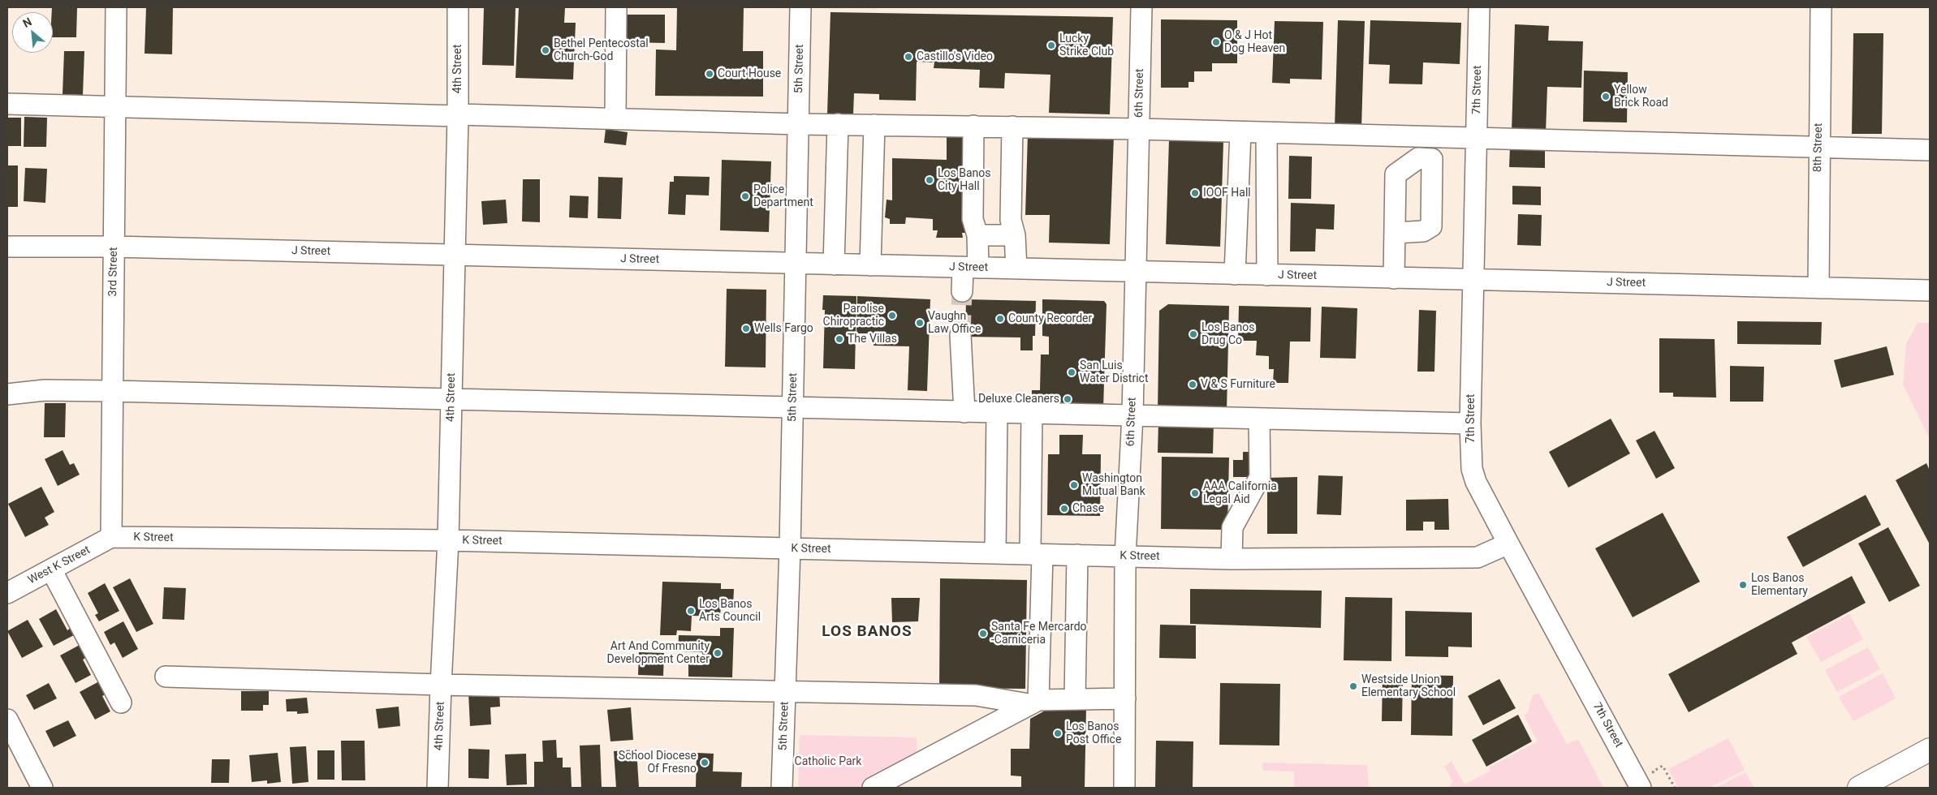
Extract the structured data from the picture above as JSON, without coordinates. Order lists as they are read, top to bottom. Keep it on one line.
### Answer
{"streets":{"street":["4th Street","5th Street","7th Street","6th Street","8th Street","J Street","3rd Street","K Street","West K Street"]},"crossings":[["4th Street","J Street"],["4th Street","K Street"],["5th Street","J Street"],["5th Street","K Street"],["7th Street","J Street"],["7th Street","K Street"],["6th Street","J Street"],["6th Street","K Street"],["8th Street","J Street"],["J Street","3rd Street"],["3rd Street","K Street"],["3rd Street","West K Street"],["K Street","West K Street"]],"districts":["LOS BANOS"],"parks":["Catholic Park"],"places":["O & J Hot Dog Heaven","Lucky Strike Club","Bethel Pentecostal Church-God","Castillo's Video","Court House","Yellow Brick Road","Los Banos City Hall","IOOF Hall","Police Department","Parolise Chiropractic","County Recorder","Vaughn Law Office","Wells Fargo","Los Banos Drug Co","The Villas","San Luis Water District","V & S Furniture","Deluxe Cleaners","Washington Mutual Bank","AAA California Legal Aid","Chase","Los Banos Elementary","Los Banos Arts Council","Santa Fe Mercardo -Carniceria","Art And Community Development Center","Westside Union Elementary School","Los Banos Post Office","School Diocese Of Fresno"],"north":"top left"}
